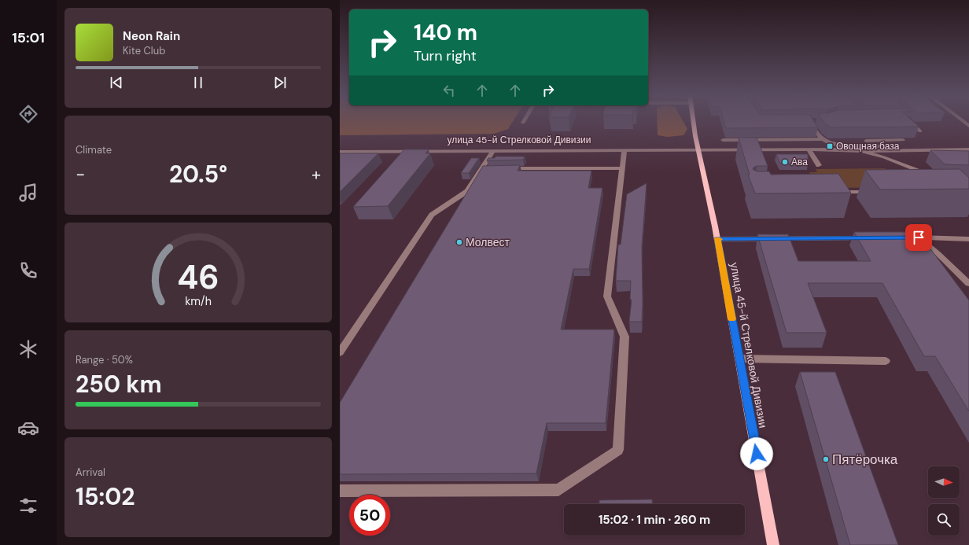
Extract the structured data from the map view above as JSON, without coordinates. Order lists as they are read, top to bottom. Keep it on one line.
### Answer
{"streets":{"main road":["улица 45-й Стрелковой Дивизии"]},"places":{"transit":["Овощная база"],"other":["Ава","Молвест","Пятёрочка"]},"north":"right","page":{"tabs":"15:01","turn":["140 m","Turn right"],"song":["Neon Rain","Kite Club"],"tile":["Climate",["Range · 50%","250 km"],["Arrival","15:02"]],"heat":["−","20.5°","+"],"limit":"50","trip":"15:02 · 1 min · 260 m","gauge":["46","km/h"]}}
